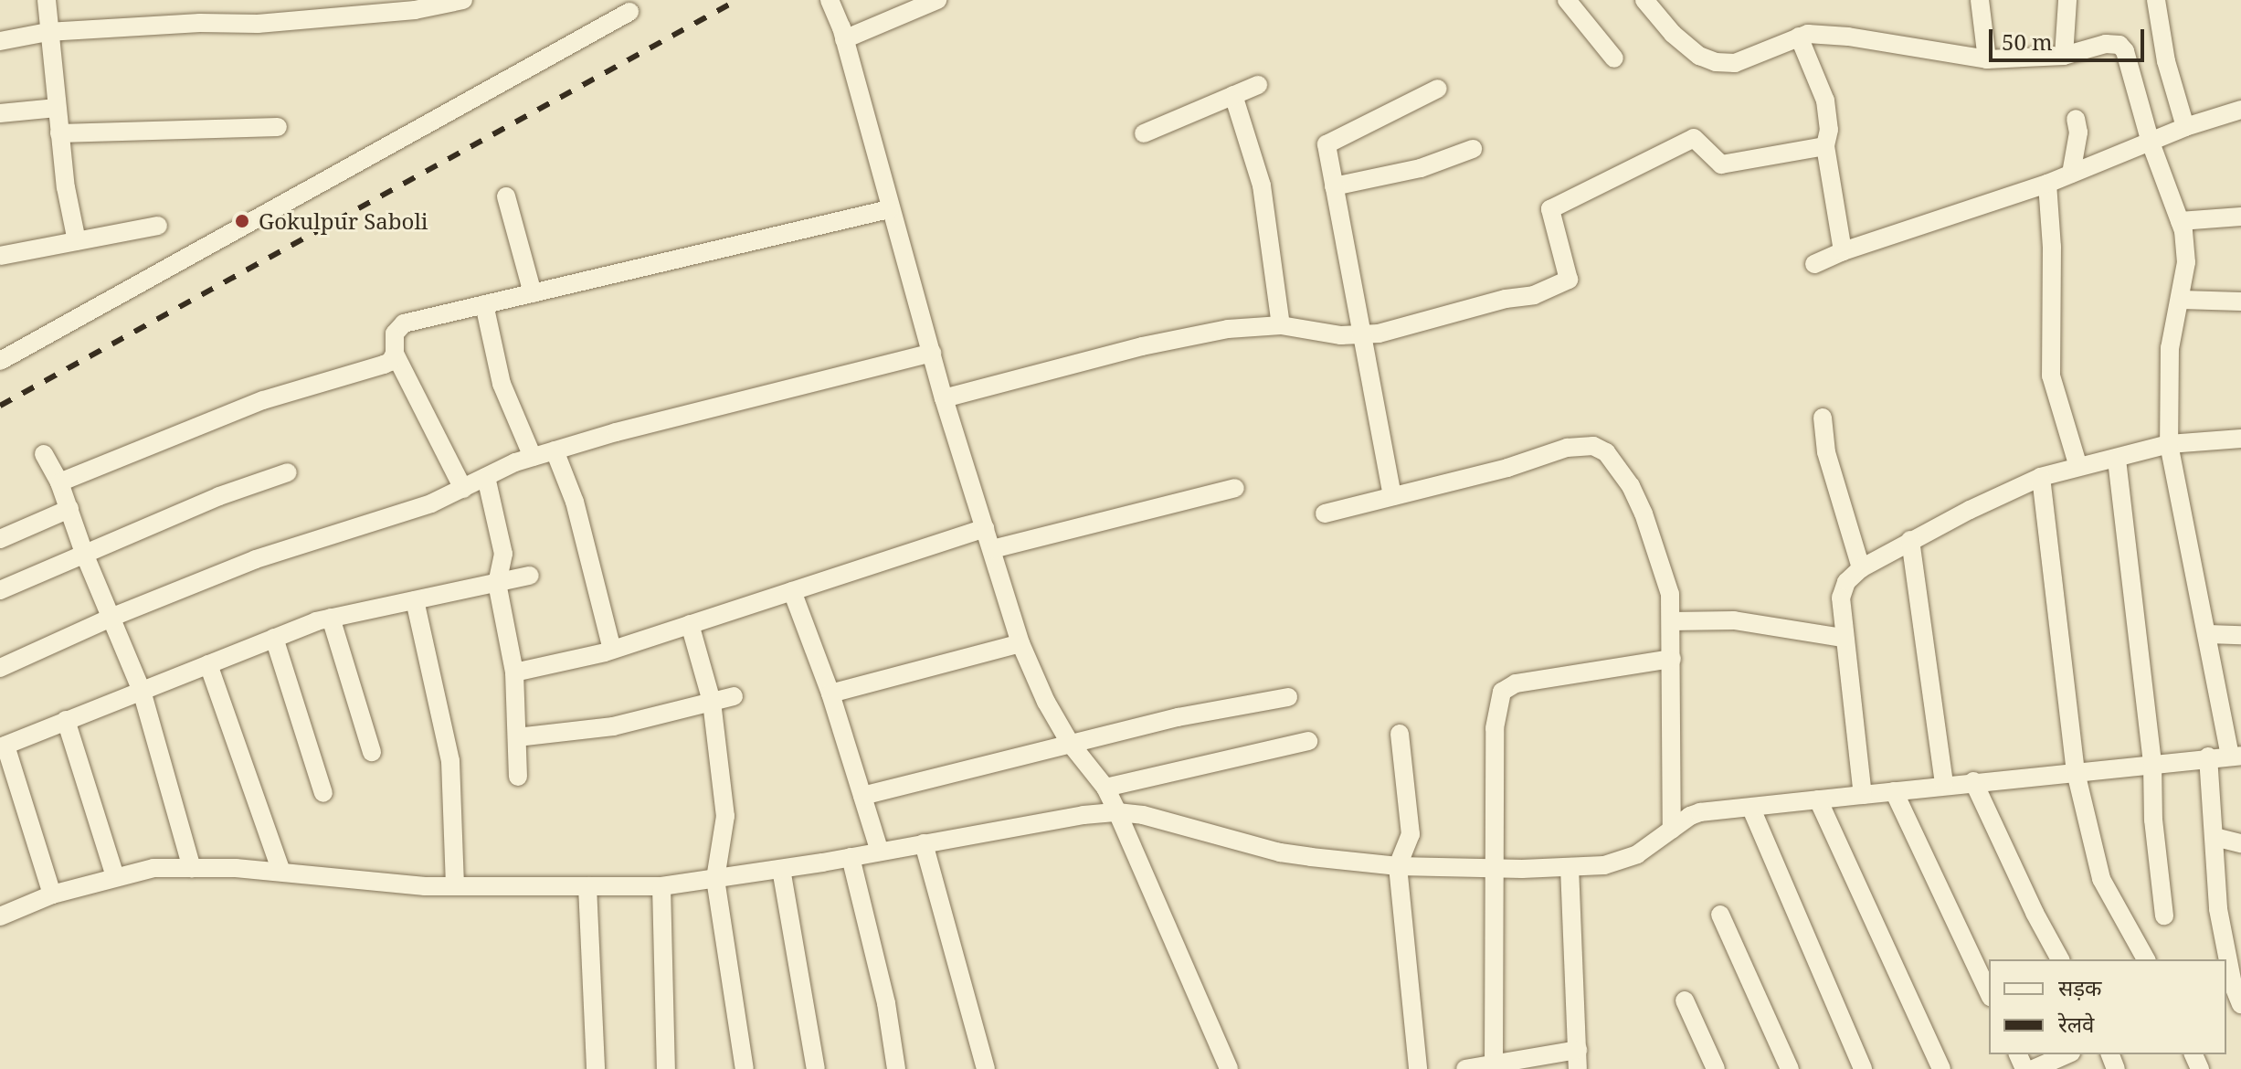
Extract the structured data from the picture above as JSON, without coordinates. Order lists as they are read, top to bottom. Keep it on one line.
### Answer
{"places":["Gokulpur Saboli"],"legend":["सड़क","रेलवे"],"scale_bar":"50 m"}
